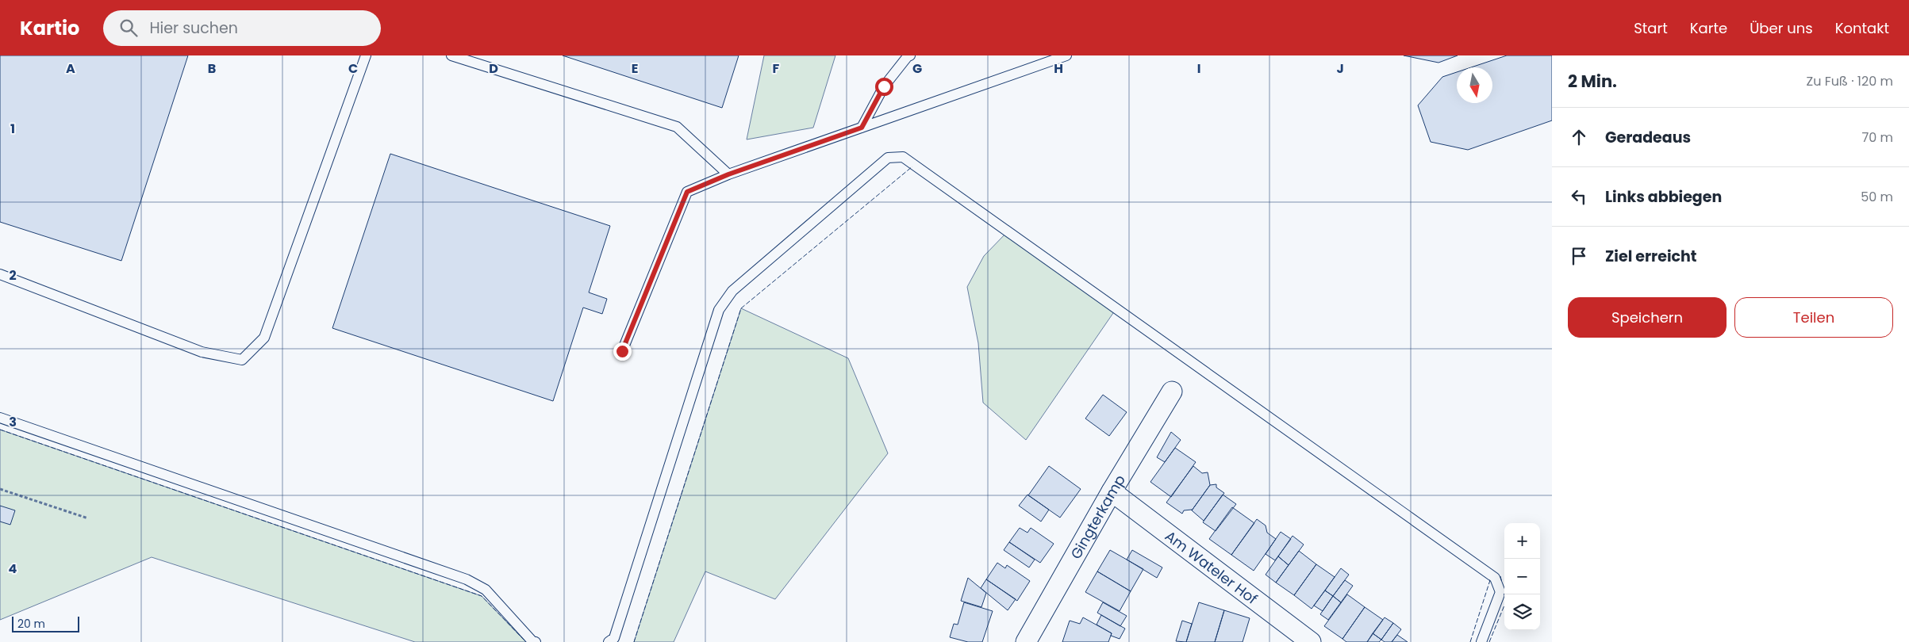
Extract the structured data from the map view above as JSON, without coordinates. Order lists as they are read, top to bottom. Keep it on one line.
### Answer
{"streets":{"street":["Gingterkamp","Am Wateler Hof"]},"crossings":[["Gingterkamp","Am Wateler Hof"]],"scale_bar":"20 m","north":"bottom","page":{"header":"Kartio","search":"Hier suchen","nav":["Start","Karte","Über uns","Kontakt"],"heading":["2 Min.","Zu Fuß · 120 m"],"list":[["Geradeaus","70 m"],["Links abbiegen","50 m"],"Ziel erreicht"],"buttons":["Speichern","Teilen"],"map_buttons":["+","−"],"scale":"20 m"},"grid":{"columns":["A","B","C","D","E","F","G","H","I","J"],"rows":["1","2","3","4"]}}
